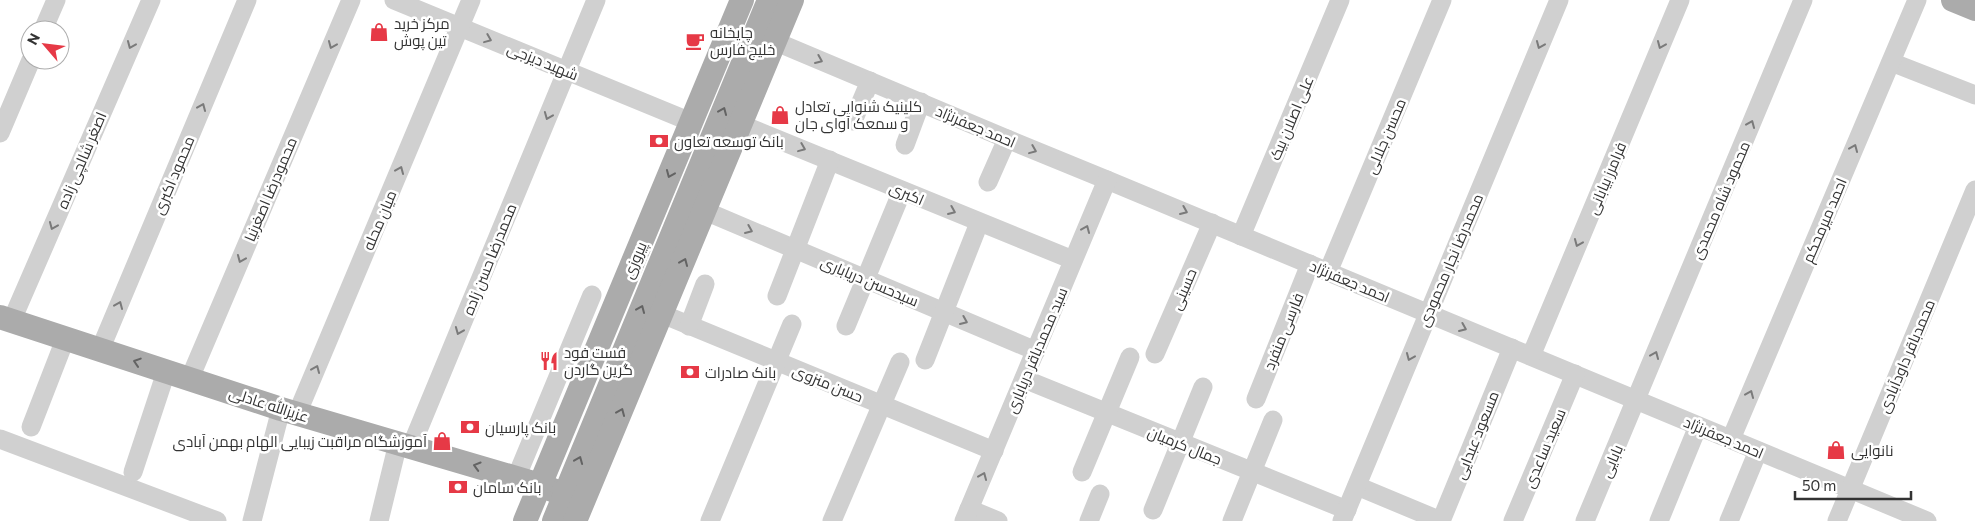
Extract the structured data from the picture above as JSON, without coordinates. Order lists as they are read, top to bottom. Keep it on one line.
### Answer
{"streets":{"main road":["پیروزی","عزیزالله عادلی"],"street":["شهید دیزجی","علی اصلان بیک","احمد جعفرنژاد","محسن جلالی","اصغر شالچی زاده","محمود اکبری","فرامرز بیابانی","محمودرضا اصغرنیا","اکبری","محمود شاه محمدی","میان محله","احمد میرمحکم","محمدرضا حسن زاده","محمدرضا نجار محمودی","سیدحسن دریاباری","حسینی","فارسی منفرد","سید محمدباقر دریاباری","محمدباقر داودآبادی","حسن منزوی","مسعود عبدایی","جمال کرمیان","سعید ساعدی","بابایی"]},"crossings":[["شهید دیزجی","میان محله"],["شهید دیزجی","محمدرضا حسن زاده"],["شهید دیزجی","پیروزی"],["علی اصلان بیک","احمد جعفرنژاد"],["احمد جعفرنژاد","محسن جلالی"],["احمد جعفرنژاد","فرامرز بیابانی"],["احمد جعفرنژاد","محمود شاه محمدی"],["احمد جعفرنژاد","احمد میرمحکم"],["احمد جعفرنژاد","پیروزی"],["احمد جعفرنژاد","محمدرضا نجار محمودی"],["احمد جعفرنژاد","حسینی"],["احمد جعفرنژاد","فارسی منفرد"],["احمد جعفرنژاد","سید محمدباقر دریاباری"],["احمد جعفرنژاد","محمدباقر داودآبادی"],["احمد جعفرنژاد","مسعود عبدایی"],["احمد جعفرنژاد","سعید ساعدی"],["احمد جعفرنژاد","بابایی"],["اصغر شالچی زاده","عزیزالله عادلی"],["محمود اکبری","عزیزالله عادلی"],["محمودرضا اصغرنیا","عزیزالله عادلی"],["اکبری","سید محمدباقر دریاباری"],["محمود شاه محمدی","بابایی"],["میان محله","عزیزالله عادلی"],["محمدرضا حسن زاده","عزیزالله عادلی"],["پیروزی","عزیزالله عادلی"],["محمدرضا نجار محمودی","جمال کرمیان"],["سیدحسن دریاباری","سید محمدباقر دریاباری"],["سید محمدباقر دریاباری","حسن منزوی"],["سید محمدباقر دریاباری","جمال کرمیان"]],"one_way":["شهید دیزجی","محمود اکبری","فرامرز بیابانی","محمودرضا اصغرنیا","اکبری","محمود شاه محمدی","میان محله","احمد میرمحکم","محمدرضا نجار محمودی","سیدحسن دریاباری"],"places":{"shop":["مرکز خرید تین پوش","کلینیک شنوایی تعادل و سمعک آوای جان","آموزشگاه مراقبت زیبایی الهام بهمن آبادی","نانوایی"],"cafe":["چایخانه خلیج فارس"],"bank":["بانک توسعه تعاون","بانک صادرات","بانک پارسیان","بانک سامان"],"restaurant":["فست فود گرين گاردن"]},"scale_bar":"50 m","north":"top left"}
